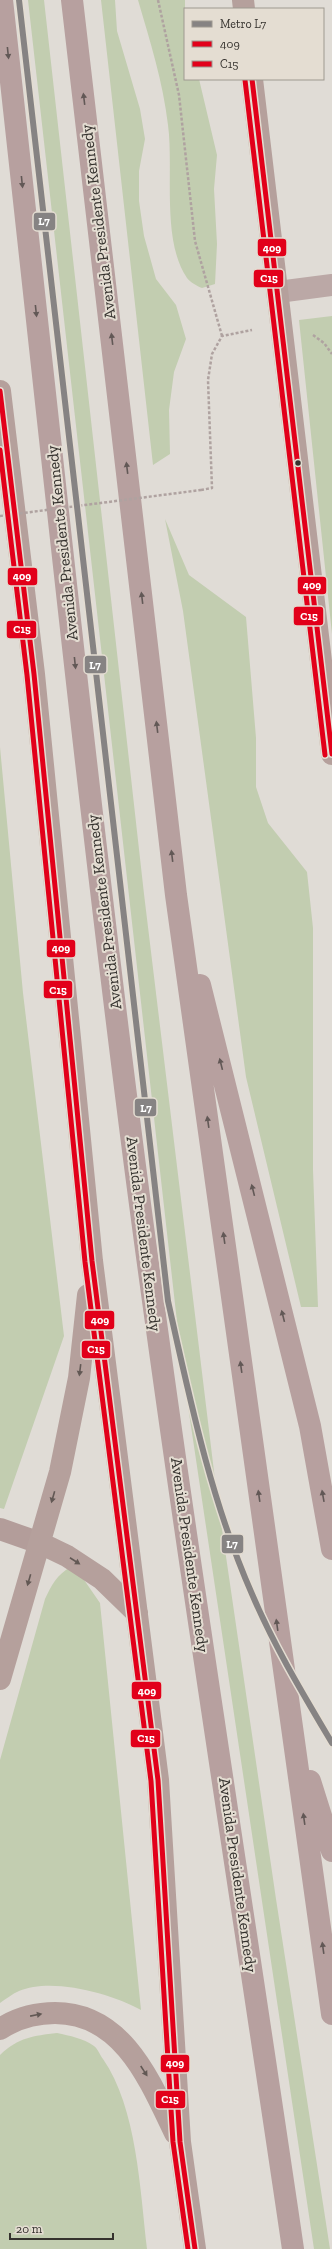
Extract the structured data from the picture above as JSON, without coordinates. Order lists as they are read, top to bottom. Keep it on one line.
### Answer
{"streets":{"highway":["Avenida Presidente Kennedy"]},"lines":["metro line L7","transit line 409","transit line C15"],"legend":["Metro L7","409","C15"],"scale_bar":"20 m"}
